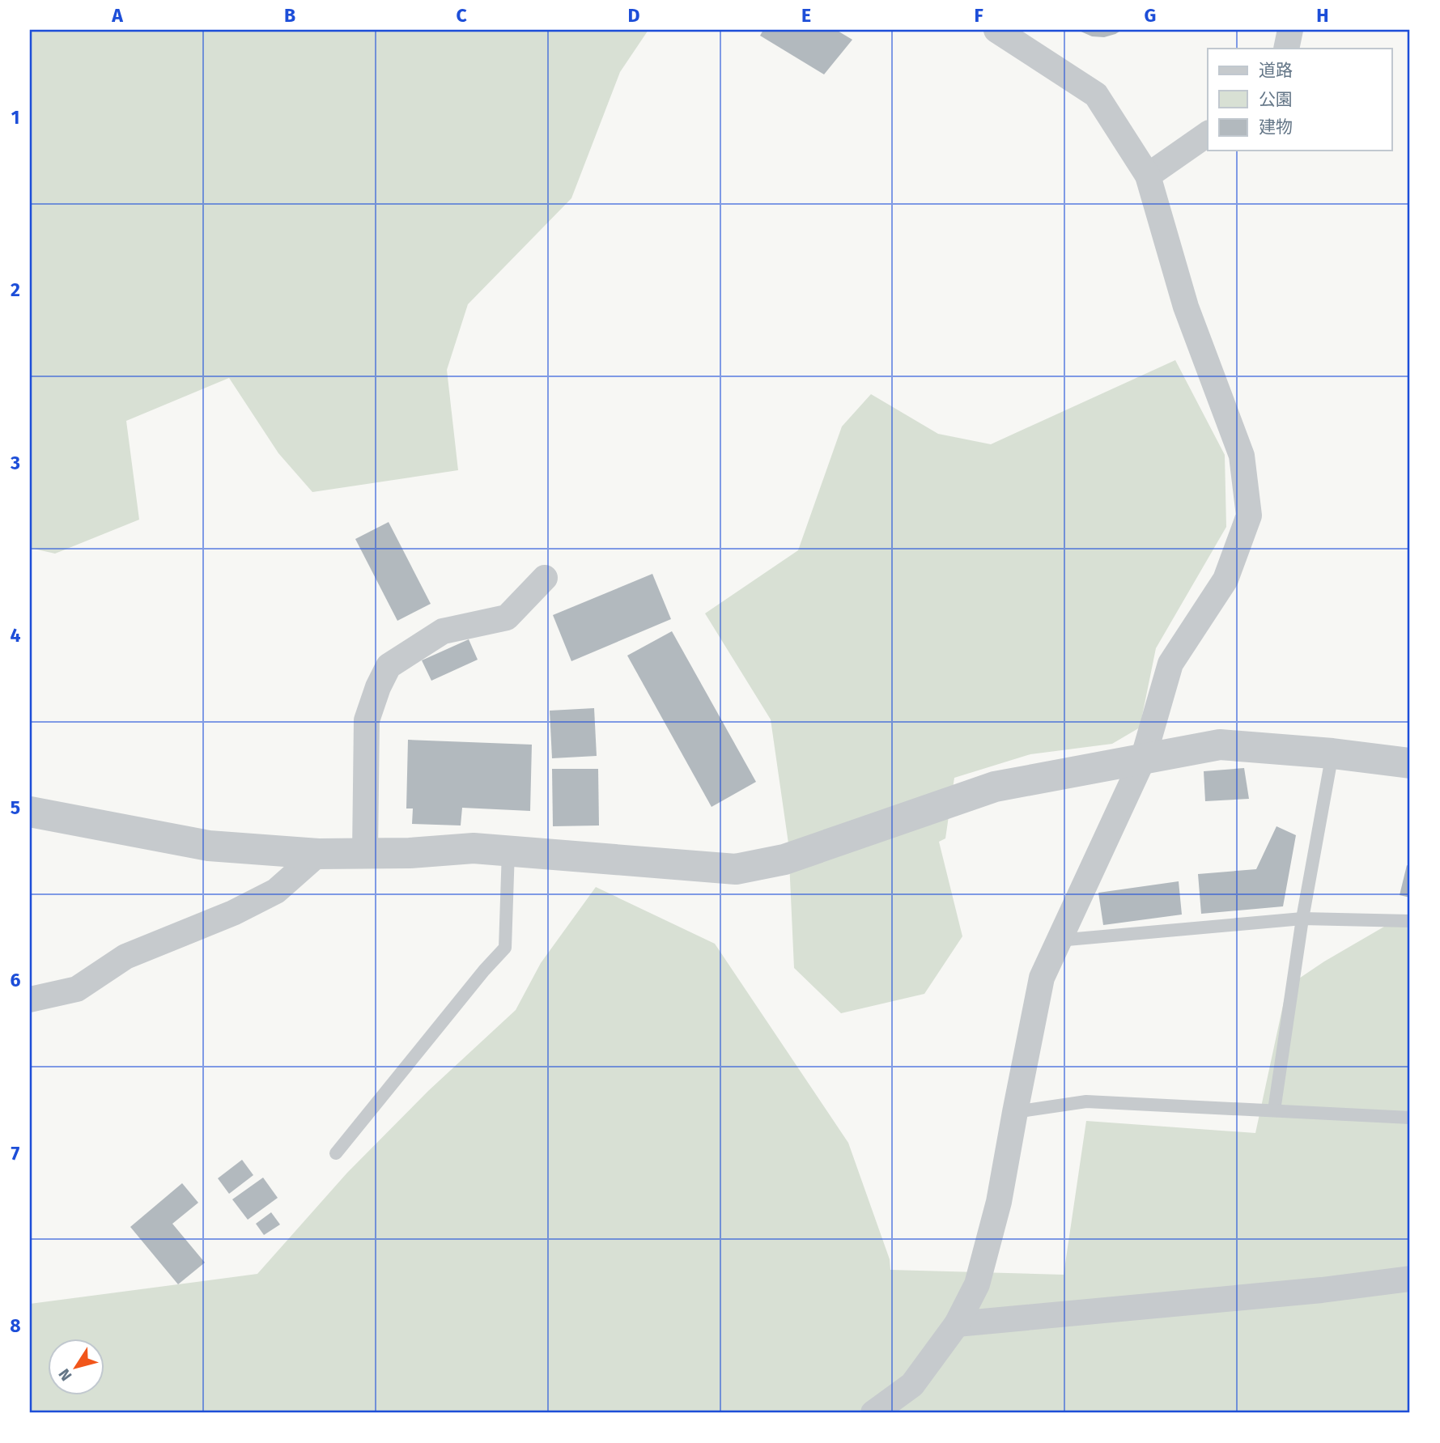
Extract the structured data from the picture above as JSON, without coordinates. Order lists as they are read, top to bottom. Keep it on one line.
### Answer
{"legend":["道路","公園","建物"],"north":"bottom left","grid":{"columns":["A","B","C","D","E","F","G","H"],"rows":["1","2","3","4","5","6","7","8"]}}
